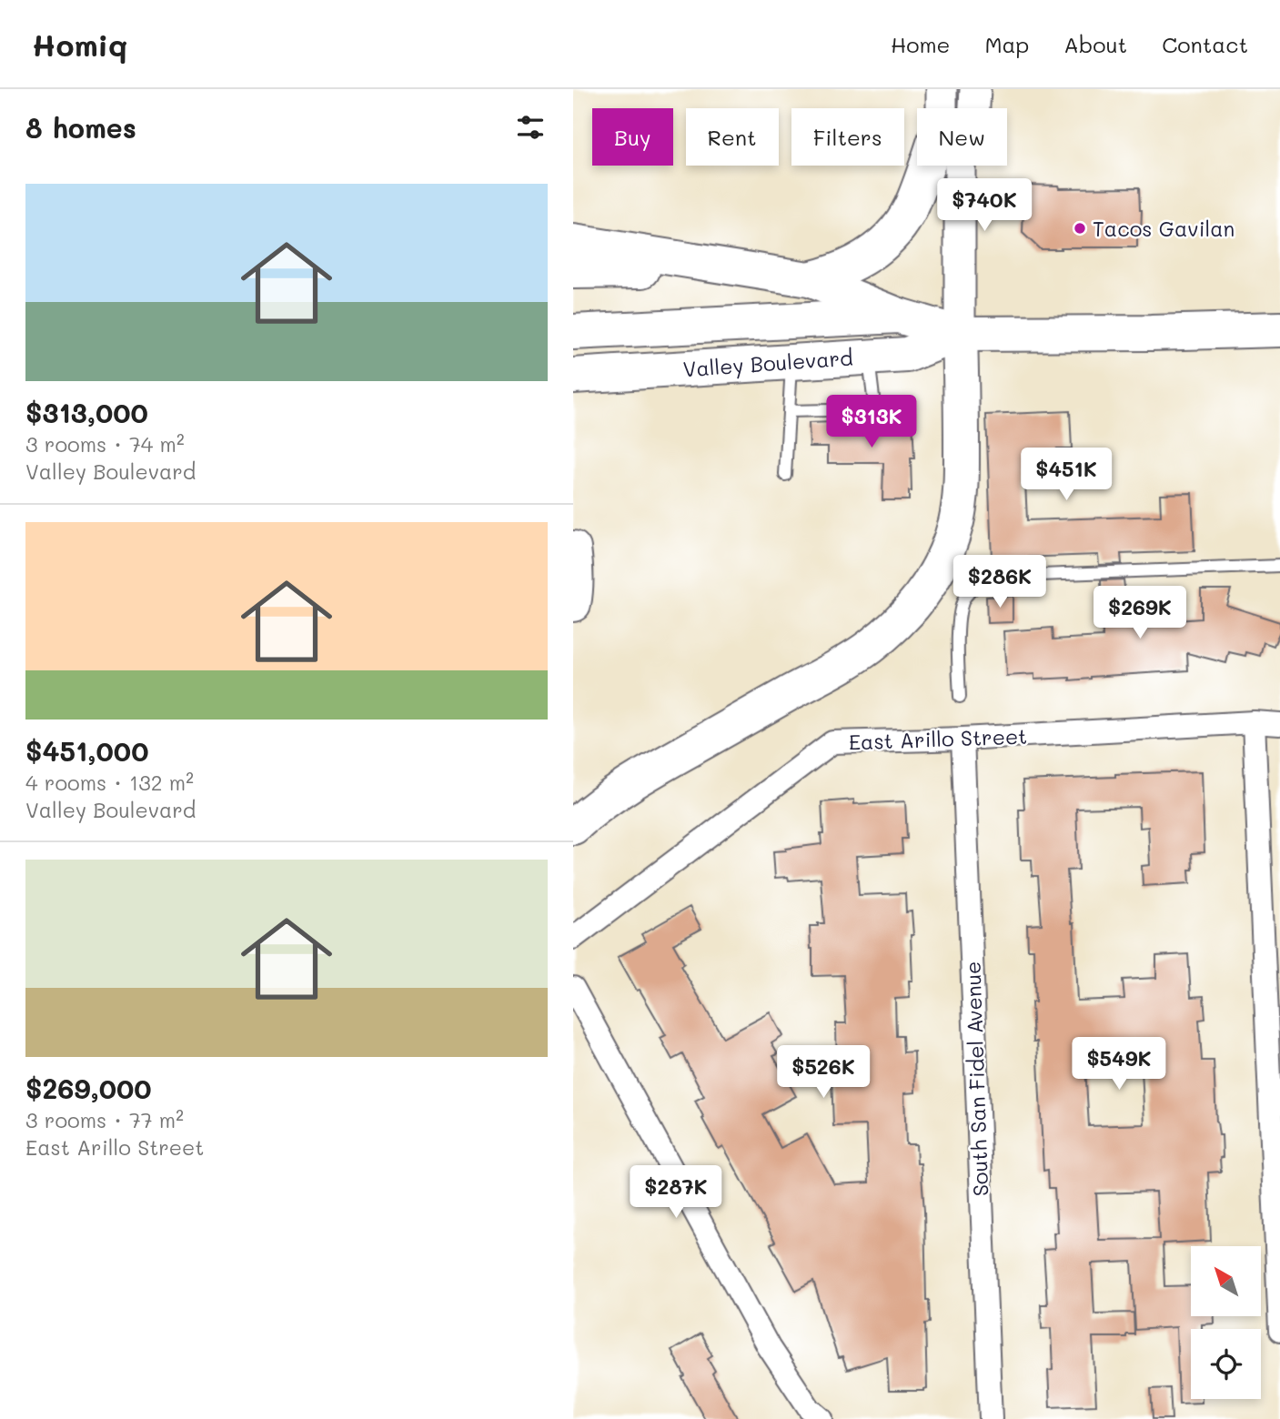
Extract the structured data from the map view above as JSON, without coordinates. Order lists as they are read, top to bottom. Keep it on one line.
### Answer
{"streets":{"main road":["Valley Boulevard"],"street":["East Arillo Street","South San Fidel Avenue"]},"crossings":[["East Arillo Street","South San Fidel Avenue"]],"places":["Tacos Gavilan"],"north":"top left","page":{"header":"Homiq","nav":["Home","Map","About","Contact"],"heading":"8 homes","chip":["Buy","Rent","Filters","New"],"list":[{"name":"$313,000","note":"3 rooms · 74 m² · Valley Boulevard"},{"name":"$451,000","note":"4 rooms · 132 m² · Valley Boulevard"},{"name":"$269,000","note":"3 rooms · 77 m² · East Arillo Street"}],"price":["$740K","$313K","$451K","$286K","$269K","$549K","$526K","$287K"]}}
